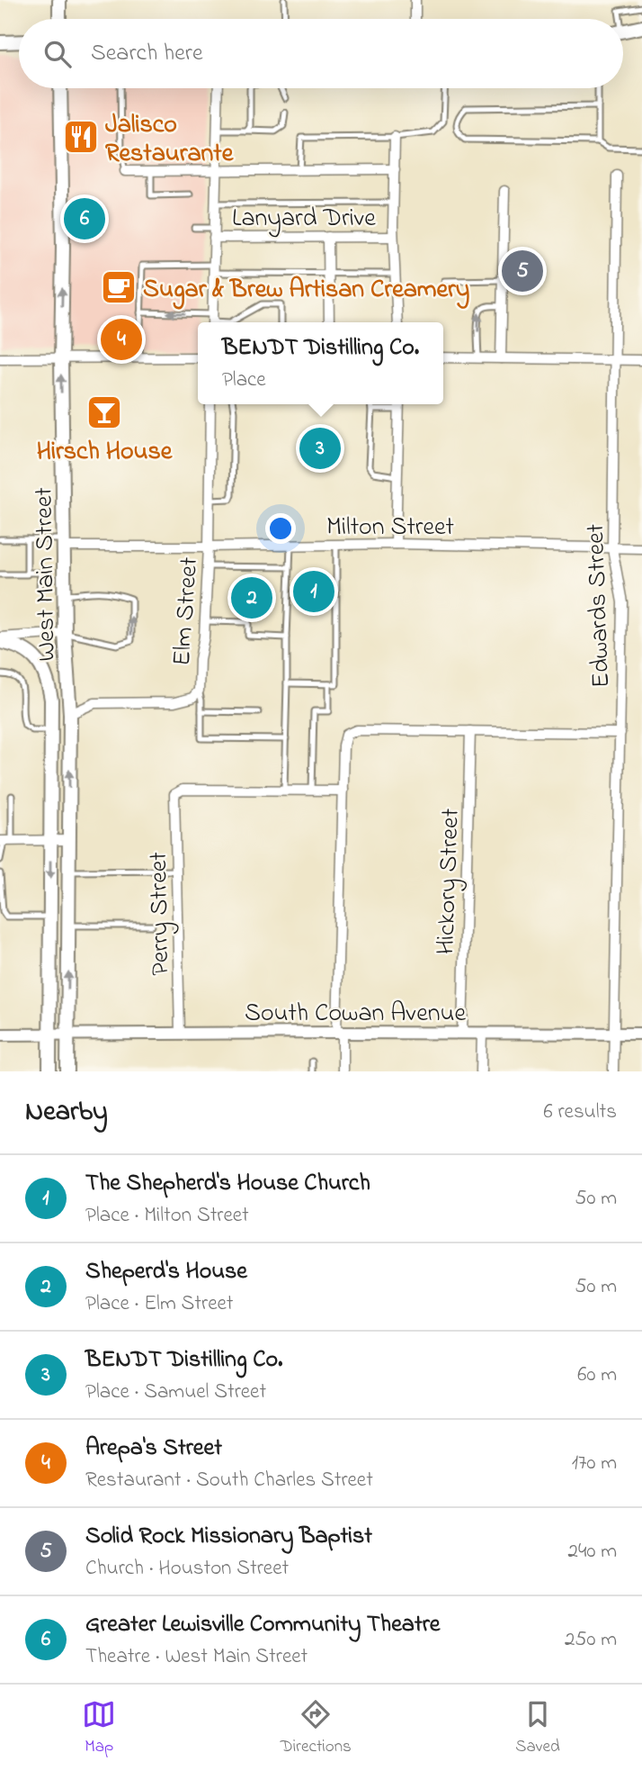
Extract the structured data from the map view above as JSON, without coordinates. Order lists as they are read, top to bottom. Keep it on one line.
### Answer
{"streets":{"main road":["West Main Street"],"street":["Lanyard Drive","Milton Street","Edwards Street","Elm Street","Hickory Street","Perry Street","South Cowan Avenue"]},"crossings":[["Milton Street","West Main Street"],["Milton Street","Edwards Street"],["Milton Street","Elm Street"],["West Main Street","Elm Street"],["West Main Street","South Cowan Avenue"],["Edwards Street","South Cowan Avenue"],["Hickory Street","South Cowan Avenue"],["Perry Street","South Cowan Avenue"]],"places":{"restaurant":["Jalisco Restaurante"],"cafe":["Sugar & Brew Artisan Creamery"],"bar":["Hirsch House"]},"page":{"search":"Search here","pins":["6","5","4","3","1","2"],"popup":["BENDT Distilling Co.","Place"],"heading":["Nearby","6 results"],"list":[{"mark":"1","name":"The Shepherd's House Church","note":"Place · Milton Street","value":"50 m"},{"mark":"2","name":"Sheperd's House","note":"Place · Elm Street","value":"50 m"},{"mark":"3","name":"BENDT Distilling Co.","note":"Place · Samuel Street","value":"60 m"},{"mark":"4","name":"Arepa's Street","note":"Restaurant · South Charles Street","value":"170 m"},{"mark":"5","name":"Solid Rock Missionary Baptist","note":"Church · Houston Street","value":"240 m"},{"mark":"6","name":"Greater Lewisville Community Theatre","note":"Theatre · West Main Street","value":"250 m"}],"nav":["Map","Directions","Saved"]}}
